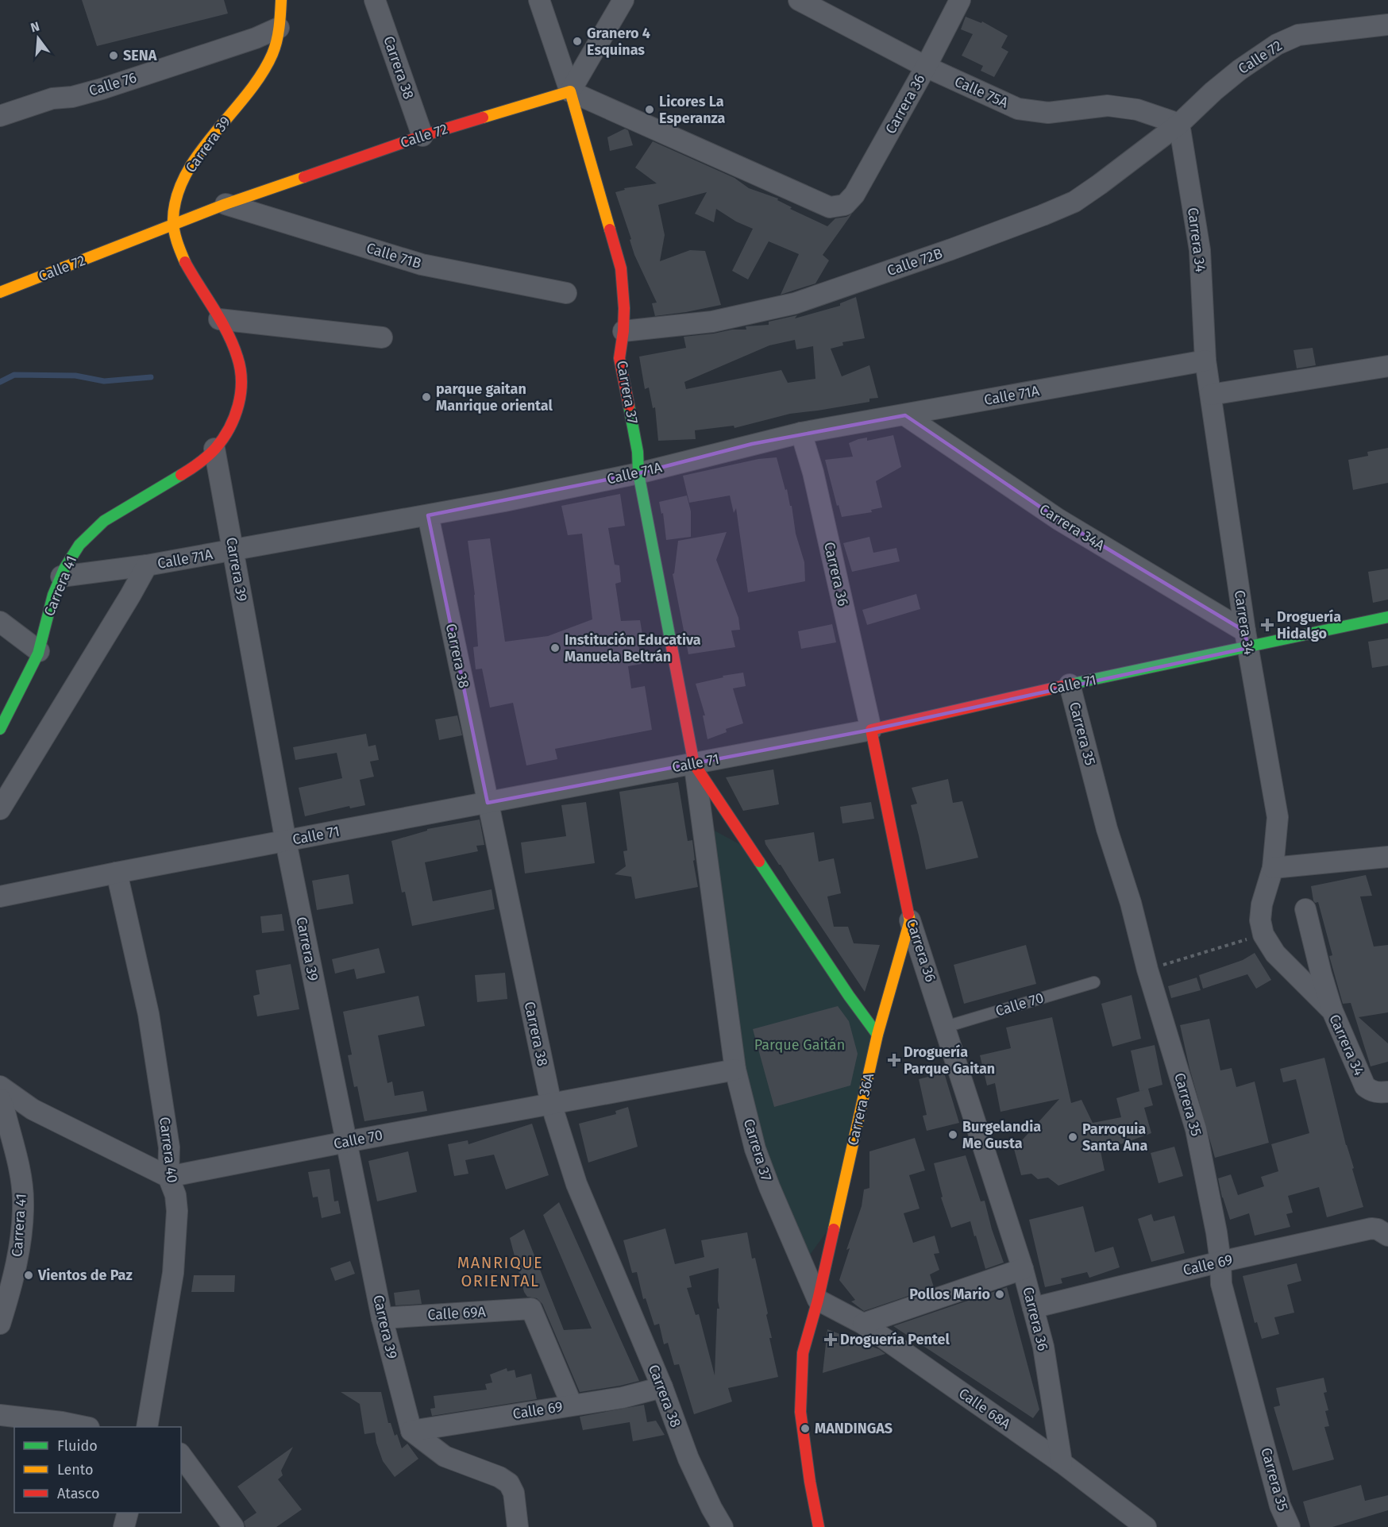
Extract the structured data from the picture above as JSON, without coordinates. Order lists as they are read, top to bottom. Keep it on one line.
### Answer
{"streets":{"street":["Calle 72","Carrera 38","Calle 76","Calle 75A","Carrera 36","Carrera 39","Carrera 34","Calle 71B","Calle 72B","Carrera 37","Calle 71A","Carrera 34A","Carrera 41","Calle 71","Carrera 35","Calle 70","Carrera 36A","Carrera 40","Calle 69","Calle 69A","Calle 68A"]},"crossings":[["Calle 72","Carrera 38"],["Calle 72","Calle 75A"],["Calle 72","Carrera 36"],["Calle 72","Carrera 39"],["Calle 72","Carrera 34"],["Calle 72","Calle 71B"],["Calle 72","Calle 72B"],["Calle 72","Carrera 37"],["Carrera 38","Calle 71A"],["Carrera 38","Calle 71"],["Carrera 38","Calle 70"],["Carrera 38","Calle 69"],["Calle 76","Carrera 39"],["Calle 75A","Carrera 36"],["Calle 75A","Carrera 34"],["Calle 75A","Calle 72B"],["Carrera 36","Carrera 37"],["Carrera 36","Calle 71A"],["Carrera 36","Calle 71"],["Carrera 36","Calle 70"],["Carrera 36","Carrera 36A"],["Carrera 36","Calle 69"],["Carrera 36","Calle 68A"],["Carrera 39","Calle 71A"],["Carrera 39","Carrera 41"],["Carrera 39","Calle 71"],["Carrera 39","Calle 70"],["Carrera 39","Calle 69"],["Carrera 39","Calle 69A"],["Carrera 34","Calle 72B"],["Carrera 34","Calle 71A"],["Carrera 34","Carrera 34A"],["Carrera 34","Calle 71"],["Calle 72B","Carrera 37"],["Carrera 37","Calle 71A"],["Carrera 37","Calle 71"],["Carrera 37","Calle 70"],["Carrera 37","Carrera 36A"],["Carrera 37","Calle 68A"],["Calle 71A","Carrera 34A"],["Calle 71A","Carrera 41"],["Carrera 34A","Calle 71"],["Calle 71","Carrera 35"],["Calle 71","Carrera 40"],["Carrera 35","Calle 69"],["Calle 70","Carrera 40"],["Carrera 36A","Calle 68A"],["Calle 69","Calle 69A"]],"districts":["MANRIQUE ORIENTAL"],"parks":["Parque Gaitán"],"places":{"other":["Granero 4 Esquinas","SENA","Licores La Esperanza","parque gaitan Manrique oriental","Institución Educativa Manuela Beltrán","Burgelandia Me Gusta","Parroquia Santa Ana","Vientos de Paz","Pollos Mario","MANDINGAS"],"health":["Droguería Hidalgo","Droguería Parque Gaitan","Droguería Pentel"]},"legend":["Fluido","Lento","Atasco"],"north":"top"}
